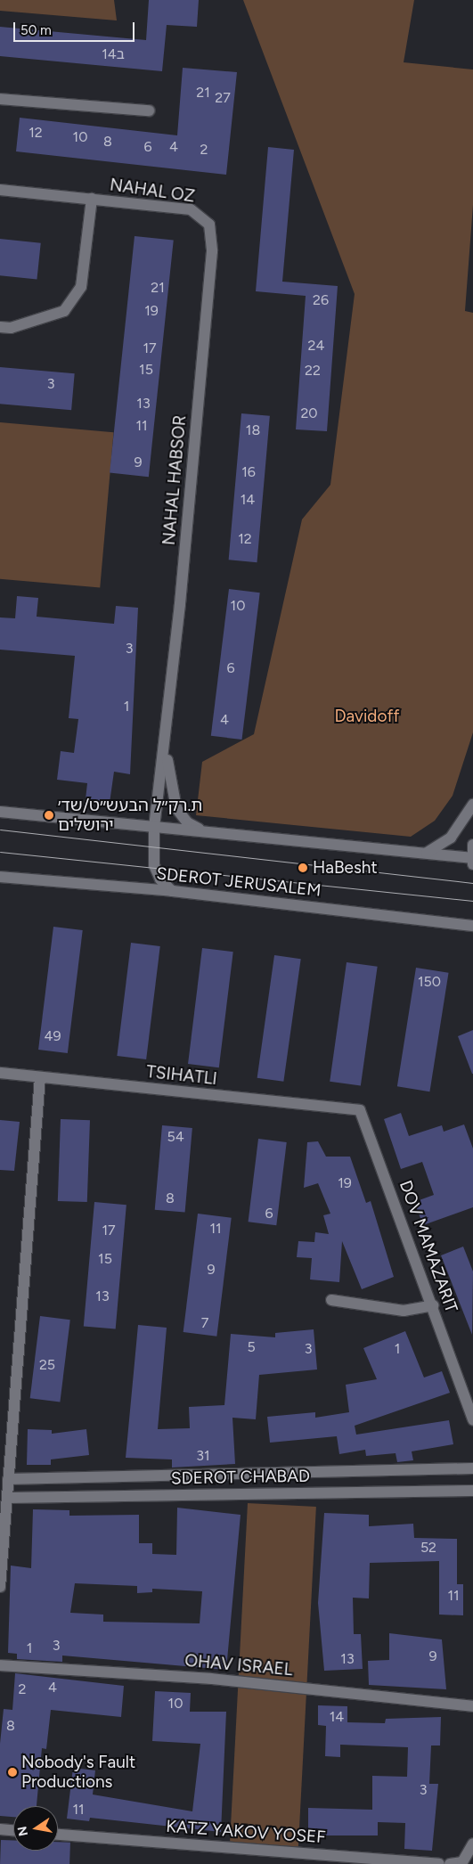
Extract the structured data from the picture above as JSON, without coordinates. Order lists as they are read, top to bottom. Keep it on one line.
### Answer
{"streets":{"street":["NAHAL OZ","NAHAL HABSOR","SDEROT JERUSALEM","TSIHATLI","DOV MAMAZARIT","SDEROT CHABAD","OHAV ISRAEL","KATZ YAKOV YOSEF"]},"crossings":[["NAHAL OZ","NAHAL HABSOR"],["NAHAL HABSOR","SDEROT JERUSALEM"],["TSIHATLI","DOV MAMAZARIT"]],"parks":["Davidoff"],"places":["ת.רק״ל הבעש״ט/שד׳ ירושלים","HaBesht","Nobody's Fault Productions"],"house_numbers":["14ב","21","27","12","10","8","6","4","2","21","26","19","24","17","15","22","3","13","20","11","18","9","16","14","12","10","3","6","1","4","150","49","54","19","8","6","11","17","15","9","13","7","5","3","1","25","31","52","11","3","1","9","13","4","2","10","14","8","3","11"],"scale_bar":"50 m","north":"left"}
